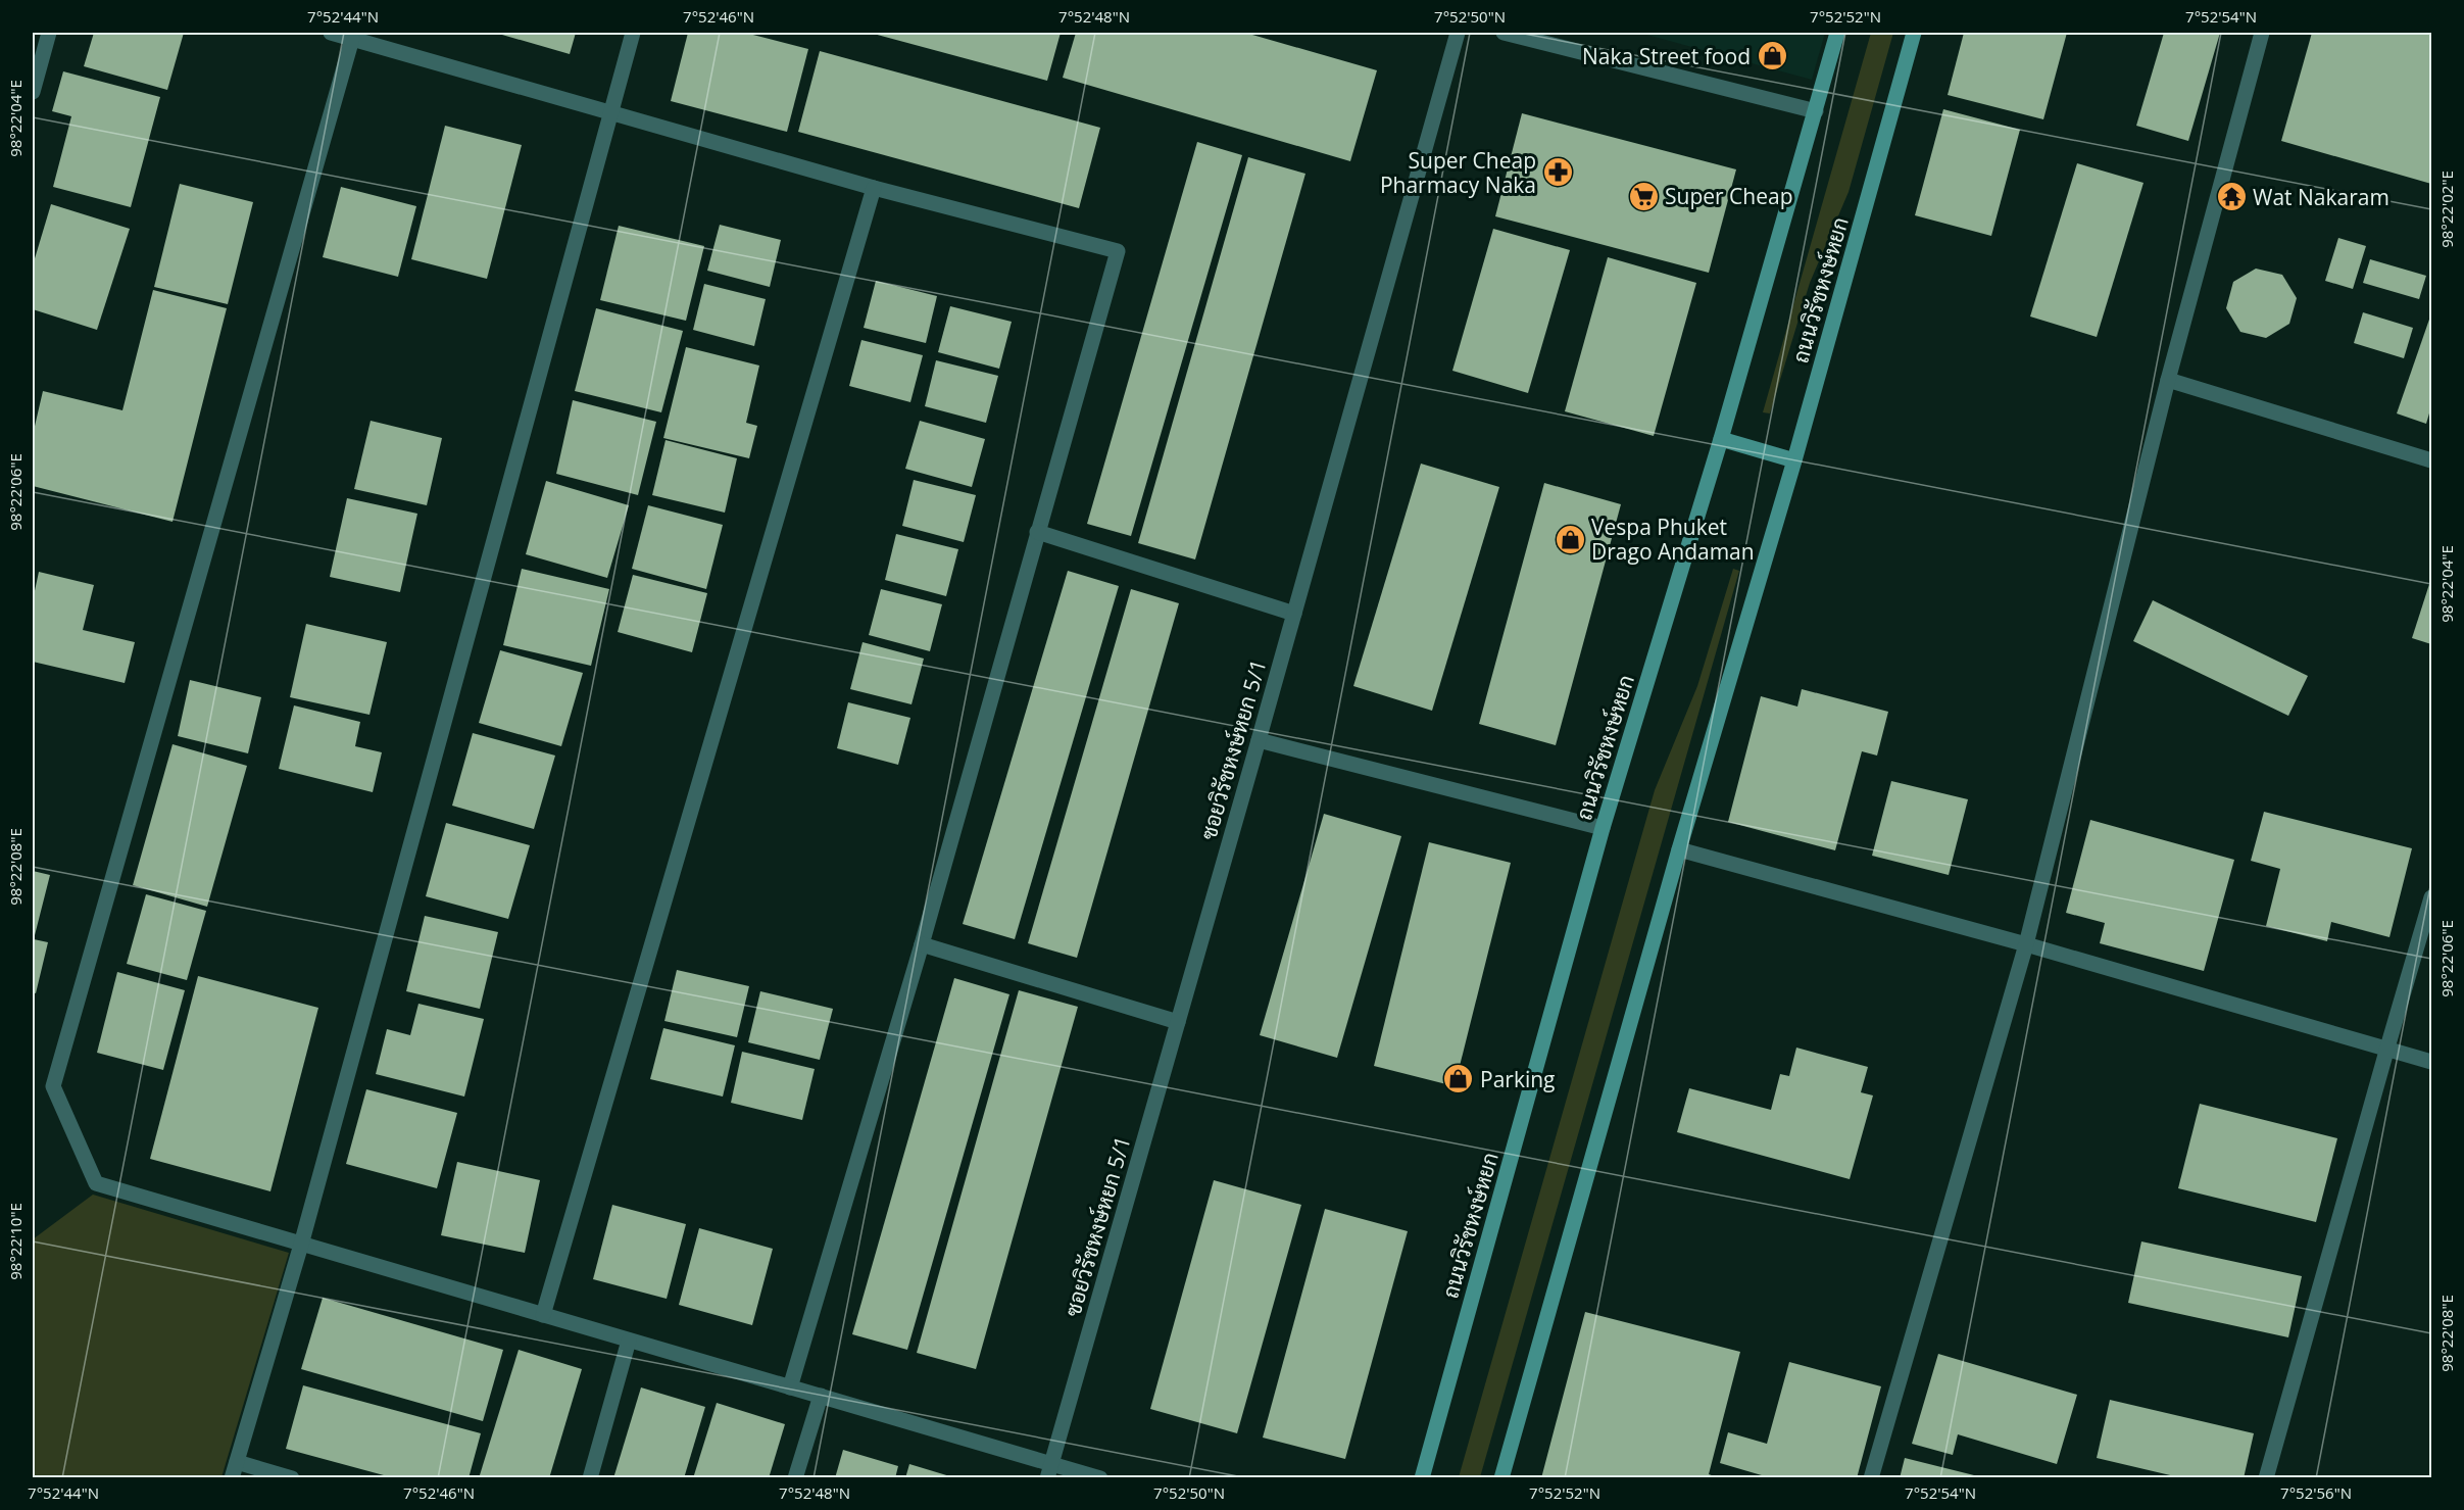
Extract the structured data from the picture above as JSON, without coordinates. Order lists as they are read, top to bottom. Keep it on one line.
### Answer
{"streets":{"main road":["ถนนวิรัชหงษ์หยก"],"street":["ซอยวิรัชหงษ์หยก 5/1"]},"places":{"shop":["Naka Street food","Vespa Phuket Drago Andaman","Parking"],"pharmacy":["Super Cheap Pharmacy Naka"],"supermarket":["Super Cheap"],"temple":["Wat Nakaram"]},"coordinates":["7°52'44\"N","7°52'46\"N","7°52'48\"N","7°52'50\"N","7°52'52\"N","7°52'54\"N","98°22'04\"E","98°22'02\"E","98°22'06\"E","98°22'08\"E","98°22'10\"E","7°52'56\"N"]}
